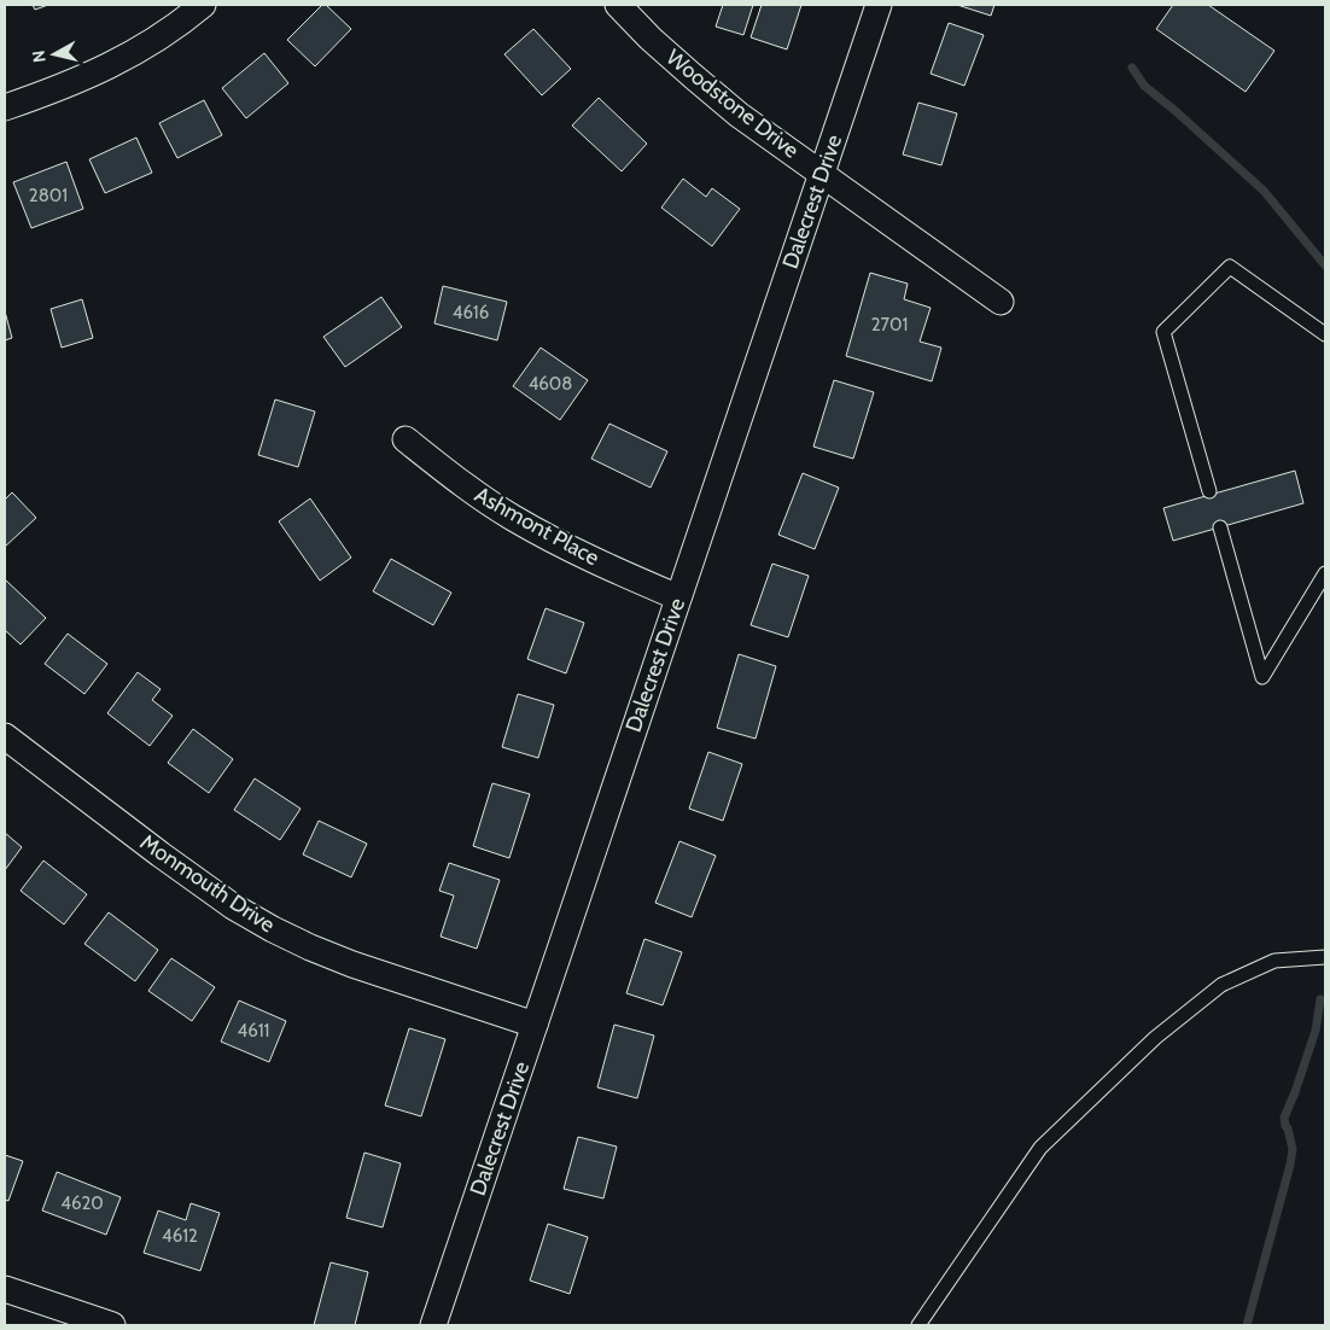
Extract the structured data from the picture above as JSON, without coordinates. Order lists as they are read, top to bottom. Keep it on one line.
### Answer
{"streets":{"street":["Woodstone Drive","Dalecrest Drive","Ashmont Place","Monmouth Drive"]},"crossings":[["Woodstone Drive","Dalecrest Drive"],["Dalecrest Drive","Ashmont Place"],["Dalecrest Drive","Monmouth Drive"]],"house_numbers":["2801","4616","2701","4608","4611","4620","4612"],"north":"left"}
